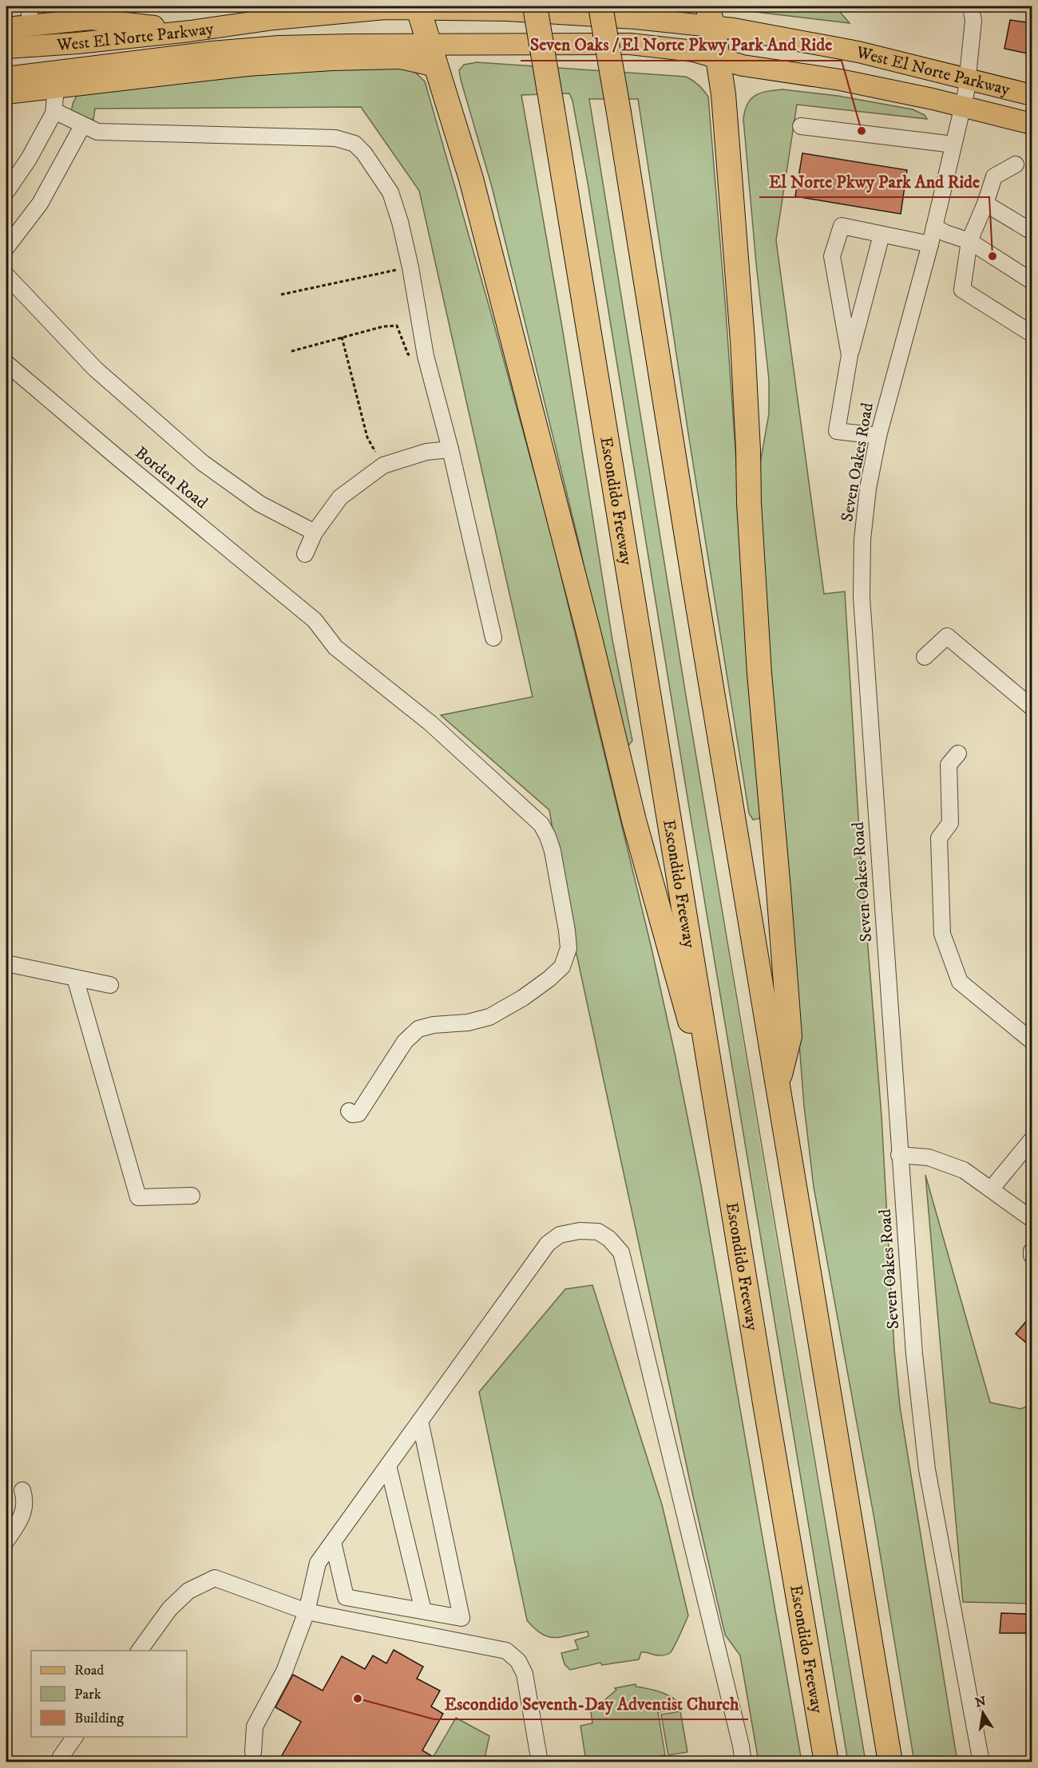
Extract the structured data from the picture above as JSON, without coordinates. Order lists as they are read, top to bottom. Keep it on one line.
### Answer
{"streets":{"highway":["Escondido Freeway"],"main road":["West El Norte Parkway"],"street":["Seven Oakes Road","Borden Road"]},"crossings":[["West El Norte Parkway","Seven Oakes Road"]],"places":["Seven Oaks / El Norte Pkwy Park And Ride","El Norte Pkwy Park And Ride","Escondido Seventh-Day Adventist Church"],"legend":["Road","Park","Building"],"north":"top"}
